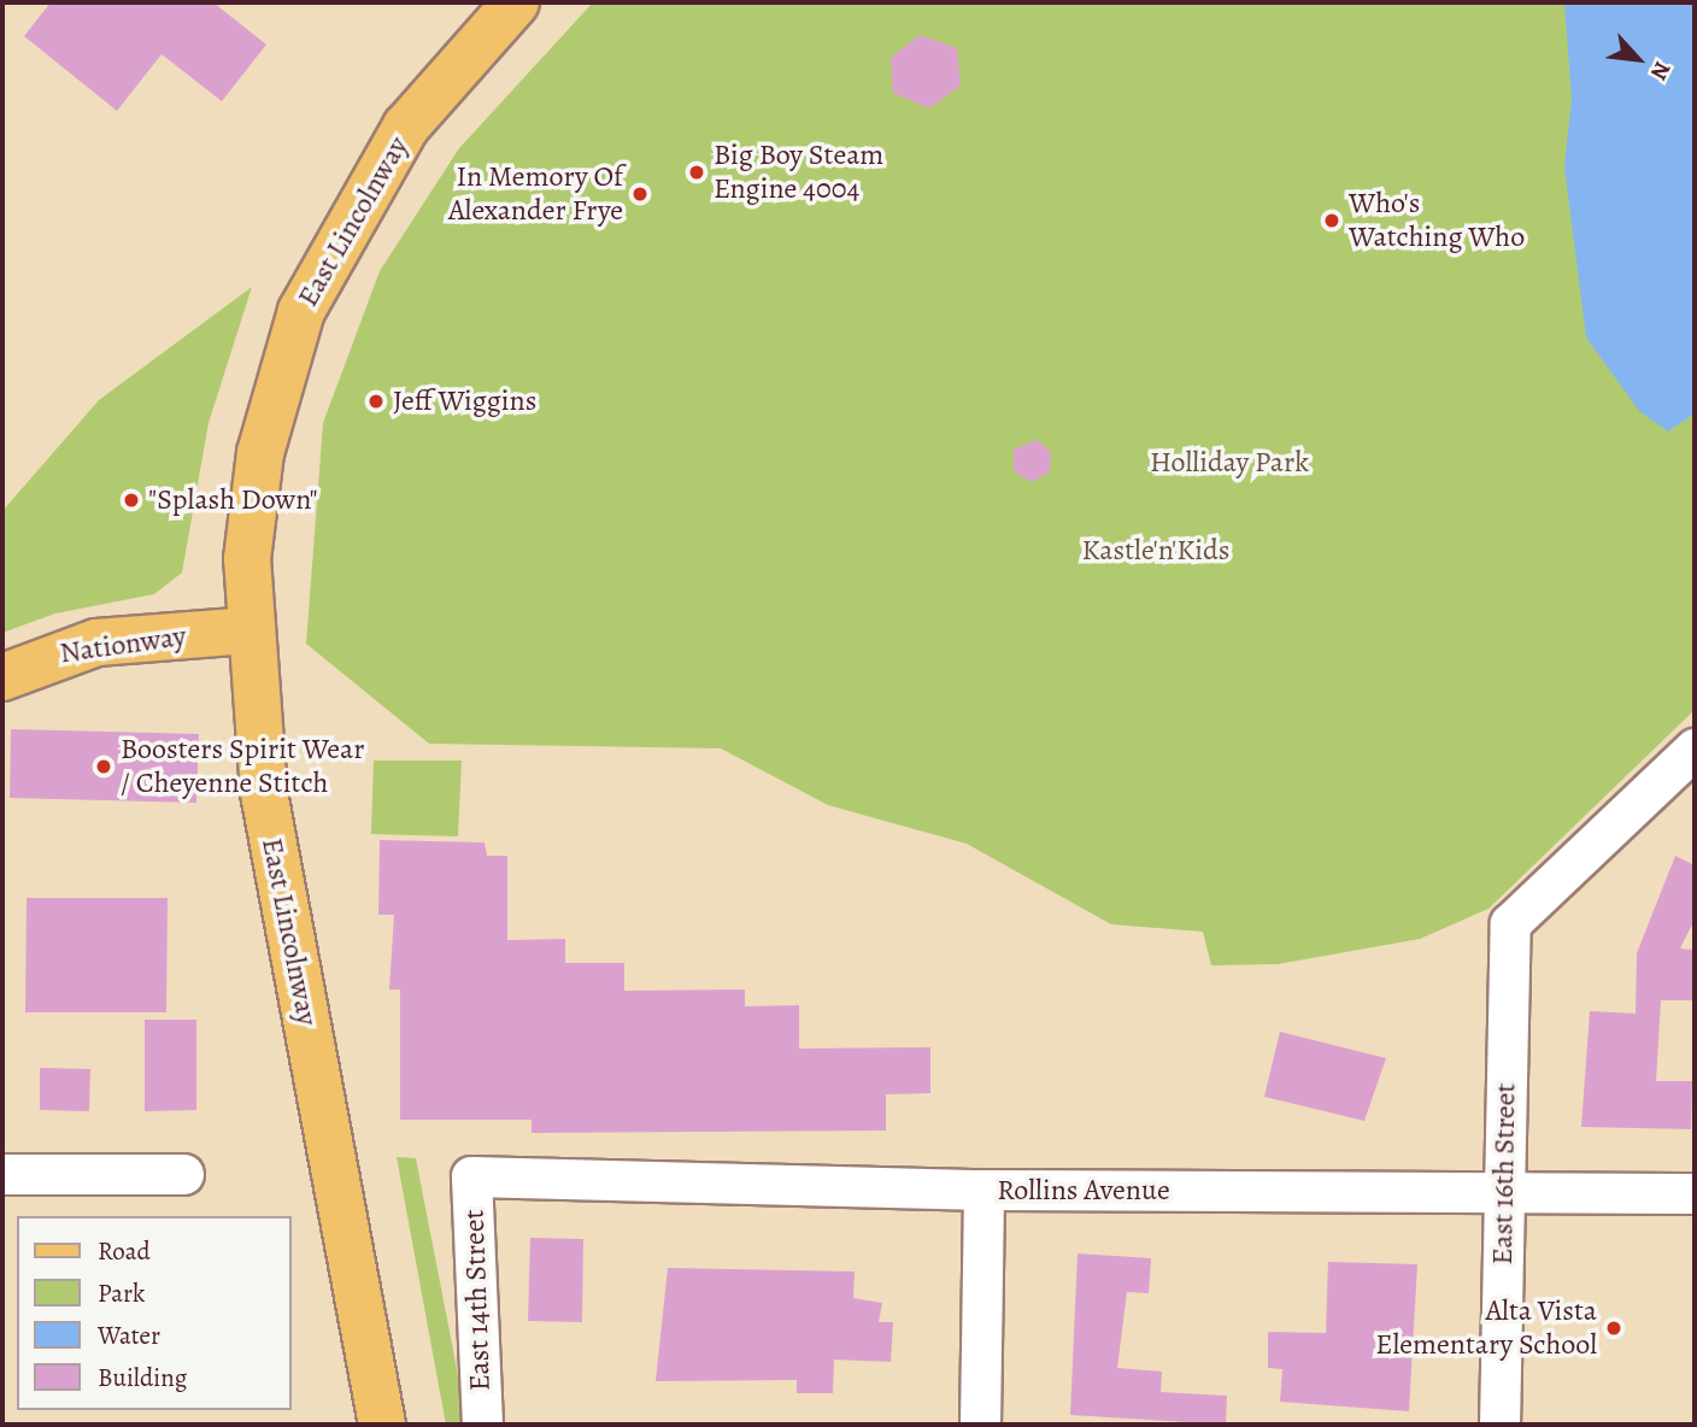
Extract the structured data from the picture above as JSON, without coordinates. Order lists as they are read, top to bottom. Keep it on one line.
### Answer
{"streets":{"main road":["East Lincolnway","Nationway"],"street":["East 16th Street","Rollins Avenue","East 14th Street"]},"crossings":[["East Lincolnway","Nationway"],["East 16th Street","Rollins Avenue"],["Rollins Avenue","East 14th Street"]],"parks":["Holliday Park","Kastle'n'Kids"],"places":["Big Boy Steam Engine 4004","In Memory Of Alexander Frye","Who's Watching Who","Jeff Wiggins","\"Splash Down\"","Boosters Spirit Wear / Cheyenne Stitch","Alta Vista Elementary School"],"legend":["Road","Park","Water","Building"],"north":"bottom right"}
